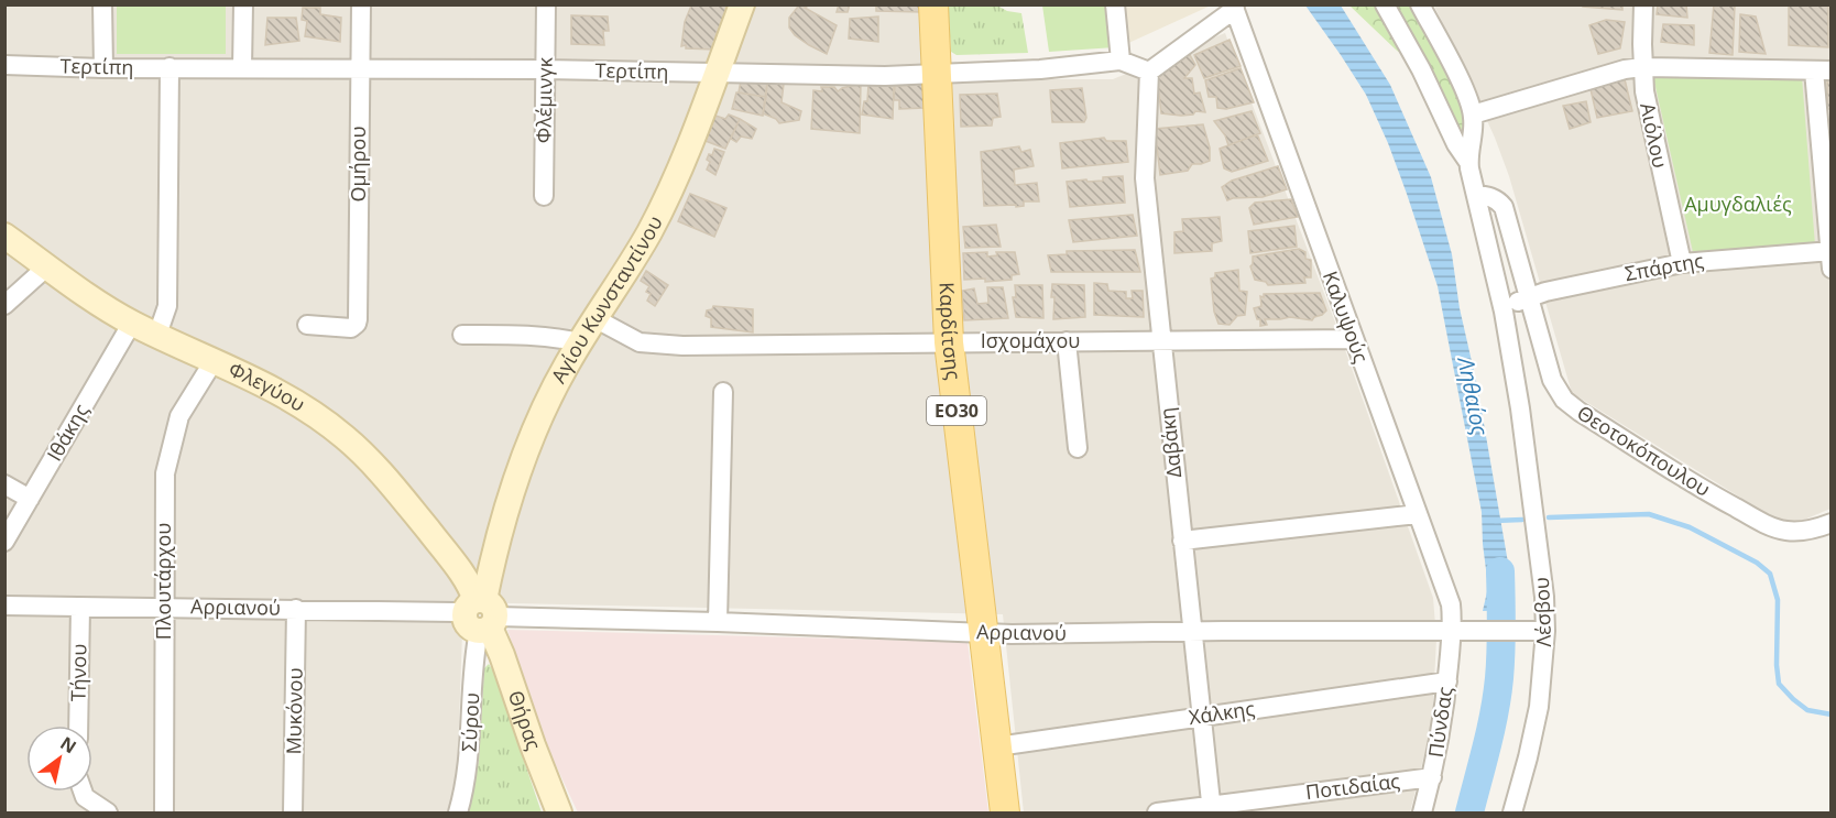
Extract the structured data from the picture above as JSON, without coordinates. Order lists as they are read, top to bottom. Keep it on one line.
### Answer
{"streets":{"main road":["Καρδίτσης","ΕΟ30"],"street":["Τερτίπη","Φλέμινγκ","Αιόλου","Ομήρου","Σπάρτης","Αγίου Κωνσταντίνου","Καλυψούς","Ισχομάχου","Φλεγύου","Ιθάκης","Δαβάκη","Θεοτοκόπουλου","Πλουτάρχου","Αρριανού","Λέσβου","Τήνου","Μυκόνου","Χάλκης","Θήρας","Σύρου","Πύνδας","Ποτιδαίας"]},"crossings":[["Τερτίπη","Φλέμινγκ"],["Τερτίπη","Ομήρου"],["Τερτίπη","Αγίου Κωνσταντίνου"],["Τερτίπη","Καρδίτσης"],["Τερτίπη","Δαβάκη"],["Αιόλου","Σπάρτης"],["Σπάρτης","Θεοτοκόπουλου"],["Σπάρτης","Λέσβου"],["Αγίου Κωνσταντίνου","Ισχομάχου"],["Αγίου Κωνσταντίνου","Φλεγύου"],["Αγίου Κωνσταντίνου","Αρριανού"],["Αγίου Κωνσταντίνου","Θήρας"],["Αγίου Κωνσταντίνου","Σύρου"],["Καλυψούς","Ισχομάχου"],["Καλυψούς","Αρριανού"],["Καλυψούς","Πύνδας"],["Καρδίτσης","Ισχομάχου"],["Καρδίτσης","Αρριανού"],["Καρδίτσης","Χάλκης"],["Ισχομάχου","Δαβάκη"],["Φλεγύου","Ιθάκης"],["Φλεγύου","Πλουτάρχου"],["Φλεγύου","Αρριανού"],["Φλεγύου","Θήρας"],["Φλεγύου","Σύρου"],["Δαβάκη","Αρριανού"],["Δαβάκη","Χάλκης"],["Δαβάκη","Ποτιδαίας"],["Θεοτοκόπουλου","Λέσβου"],["Πλουτάρχου","Αρριανού"],["Αρριανού","Λέσβου"],["Αρριανού","Τήνου"],["Αρριανού","Μυκόνου"],["Αρριανού","Θήρας"],["Αρριανού","Σύρου"],["Αρριανού","Πύνδας"],["Χάλκης","Πύνδας"],["Θήρας","Σύρου"],["Πύνδας","Ποτιδαίας"]],"water":["Ληθαίος"],"parks":["Αμυγδαλιές"],"north":"top right"}
